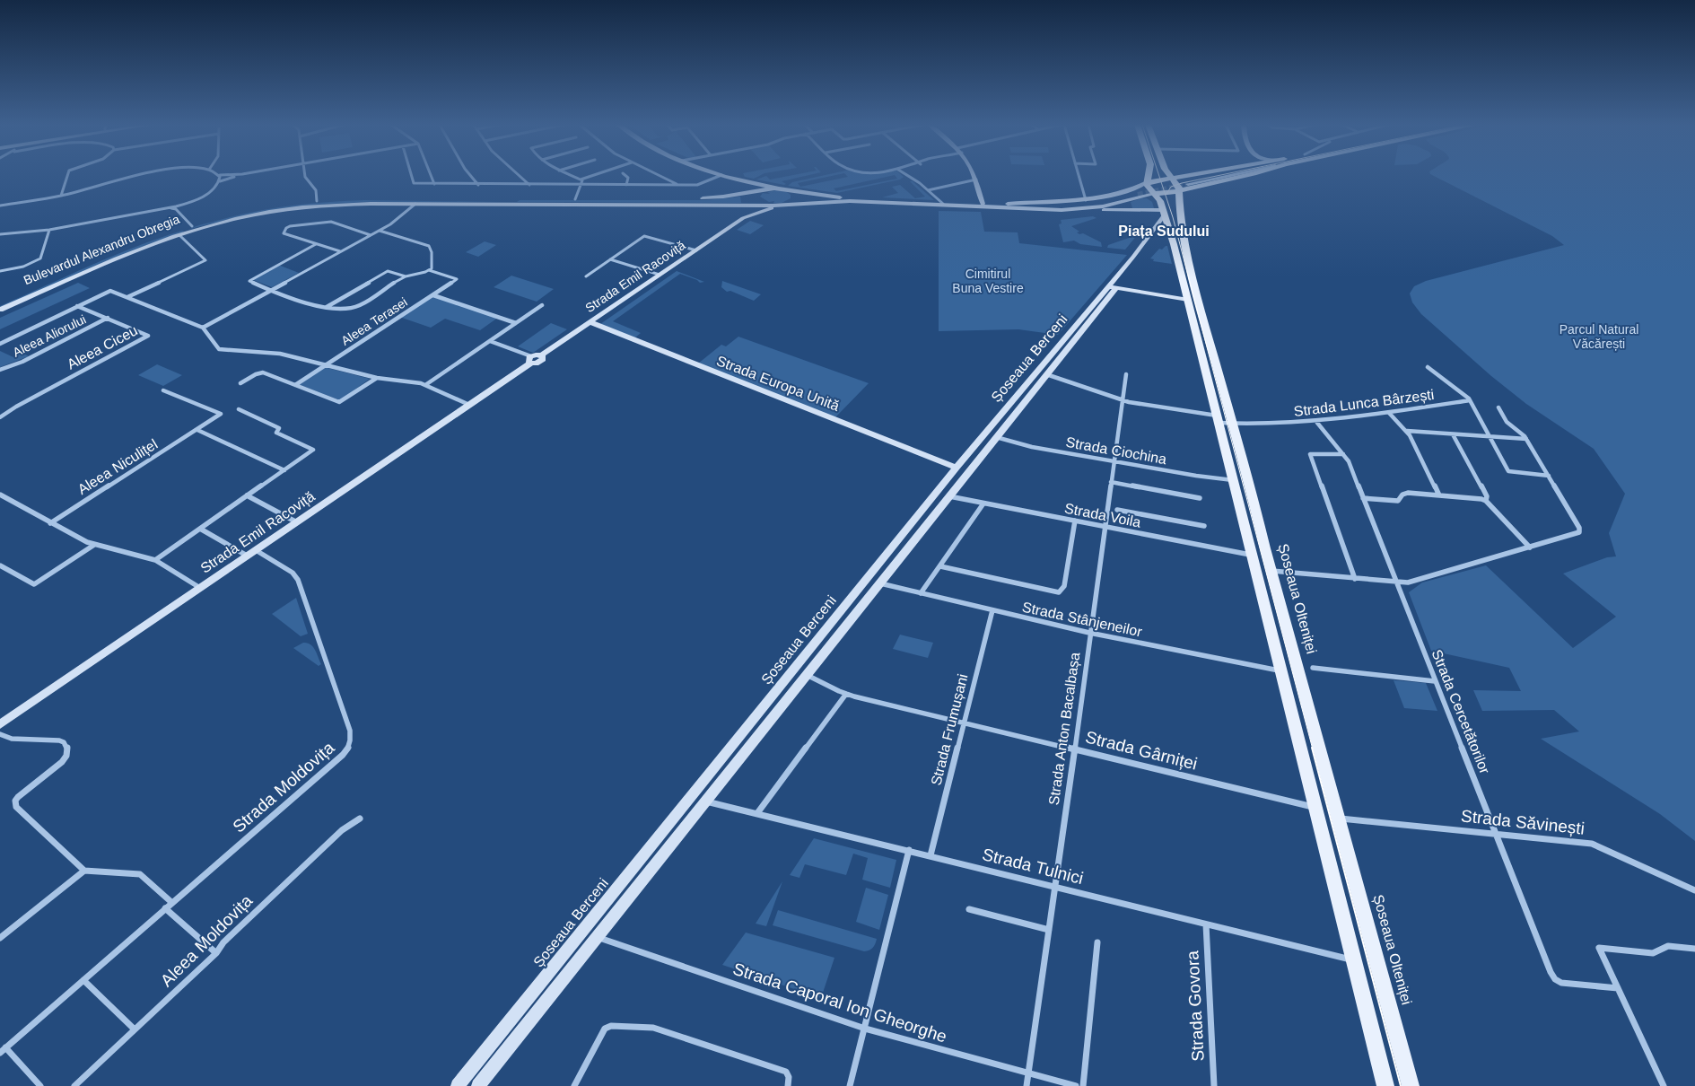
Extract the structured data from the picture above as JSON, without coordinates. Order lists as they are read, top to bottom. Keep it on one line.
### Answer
{"streets":{"main road":["Bulevardul Alexandru Obregia","Strada Emil Racoviță","Șoseaua Berceni","Strada Europa Unită","Șoseaua Olteniței"],"street":["Aleea Terasei","Aleea Aliorului","Aleea Ciceu","Strada Lunca Bârzești","Strada Ciochina","Aleea Niculițel","Strada Voila","Strada Stânjeneilor","Strada Cercetătorilor","Strada Anton Bacalbașa","Strada Frumușani","Strada Gârniței","Strada Moldovița","Strada Săvinești","Strada Tulnici","Aleea Moldovița","Strada Caporal Ion Gheorghe","Strada Govora"]},"crossings":[["Bulevardul Alexandru Obregia","Strada Emil Racoviță"],["Strada Emil Racoviță","Strada Europa Unită"],["Strada Emil Racoviță","Strada Moldovița"],["Aleea Aliorului","Aleea Ciceu"],["Șoseaua Berceni","Strada Europa Unită"],["Șoseaua Berceni","Strada Lunca Bârzești"],["Șoseaua Berceni","Strada Ciochina"],["Șoseaua Berceni","Strada Voila"],["Șoseaua Berceni","Șoseaua Olteniței"],["Șoseaua Berceni","Strada Stânjeneilor"],["Șoseaua Berceni","Strada Gârniței"],["Șoseaua Berceni","Strada Tulnici"],["Șoseaua Berceni","Strada Caporal Ion Gheorghe"],["Strada Lunca Bârzești","Șoseaua Olteniței"],["Strada Lunca Bârzești","Strada Cercetătorilor"],["Strada Lunca Bârzești","Strada Anton Bacalbașa"],["Strada Ciochina","Șoseaua Olteniței"],["Strada Ciochina","Strada Anton Bacalbașa"],["Strada Voila","Șoseaua Olteniței"],["Strada Voila","Strada Anton Bacalbașa"],["Șoseaua Olteniței","Strada Stânjeneilor"],["Șoseaua Olteniței","Strada Gârniței"],["Șoseaua Olteniței","Strada Săvinești"],["Șoseaua Olteniței","Strada Tulnici"],["Strada Stânjeneilor","Strada Anton Bacalbașa"],["Strada Stânjeneilor","Strada Frumușani"],["Strada Cercetătorilor","Strada Săvinești"],["Strada Anton Bacalbașa","Strada Gârniței"],["Strada Anton Bacalbașa","Strada Tulnici"],["Strada Anton Bacalbașa","Strada Caporal Ion Gheorghe"],["Strada Frumușani","Strada Gârniței"],["Strada Frumușani","Strada Tulnici"],["Strada Tulnici","Strada Govora"]],"districts":["Piața Sudului"],"parks":["Cimitirul Buna Vestire","Parcul Natural Văcărești"]}
